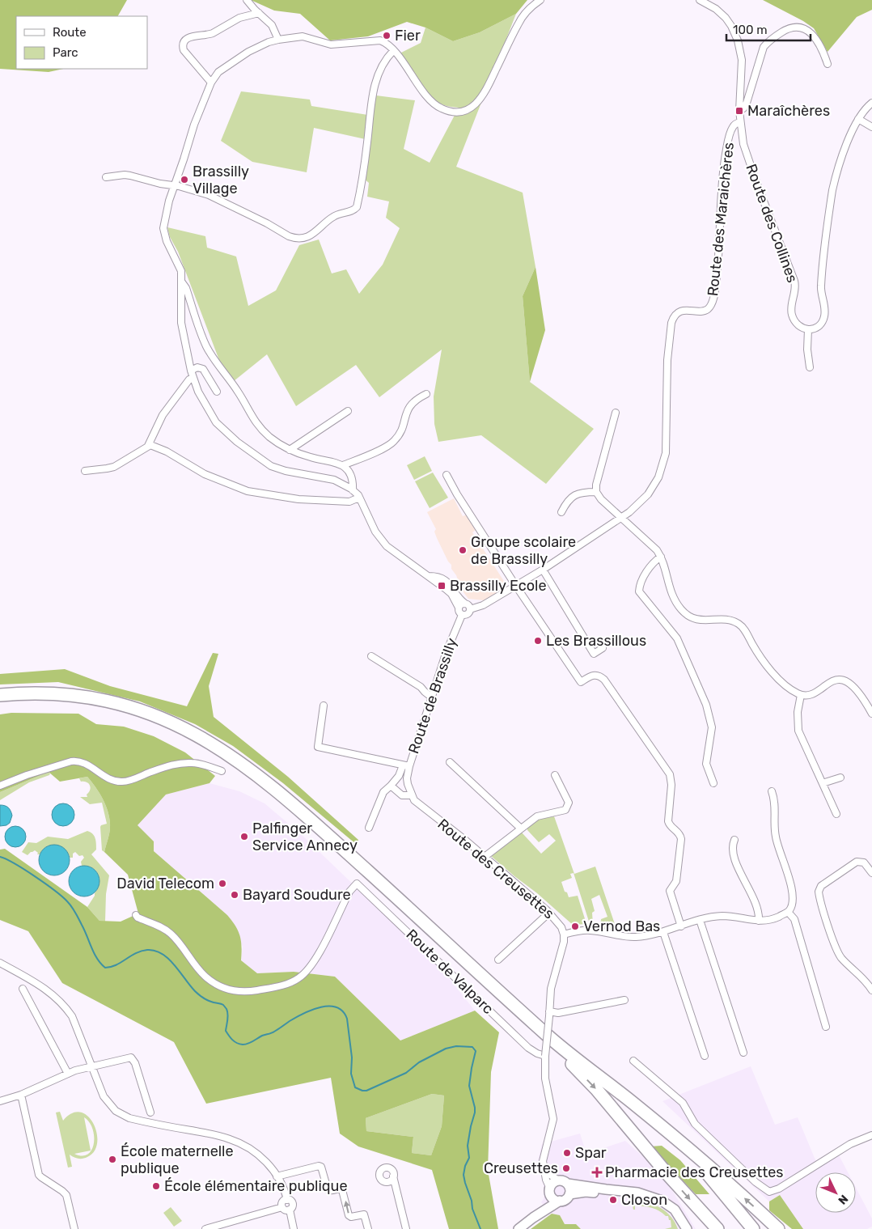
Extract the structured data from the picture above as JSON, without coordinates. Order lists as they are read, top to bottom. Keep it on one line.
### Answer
{"streets":{"street":["Route des Maraichères","Route des Collines","Route de Brassilly","Route des Creusettes","Route de Valparc"]},"crossings":[["Route des Maraichères","Route des Collines"],["Route de Brassilly","Route des Creusettes"],["Route des Creusettes","Route de Valparc"]],"places":{"other":["Fier","Brassilly Village","Groupe scolaire de Brassilly","Les Brassillous","Palfinger Service Annecy","David Telecom","Bayard Soudure","Vernod Bas","Spar","École maternelle publique","Creusettes","École élémentaire publique","Closon"],"transit":["Maraîchères","Brassilly Ecole"],"health":["Pharmacie des Creusettes"]},"legend":["Route","Parc"],"scale_bar":"100 m","north":"bottom right"}
